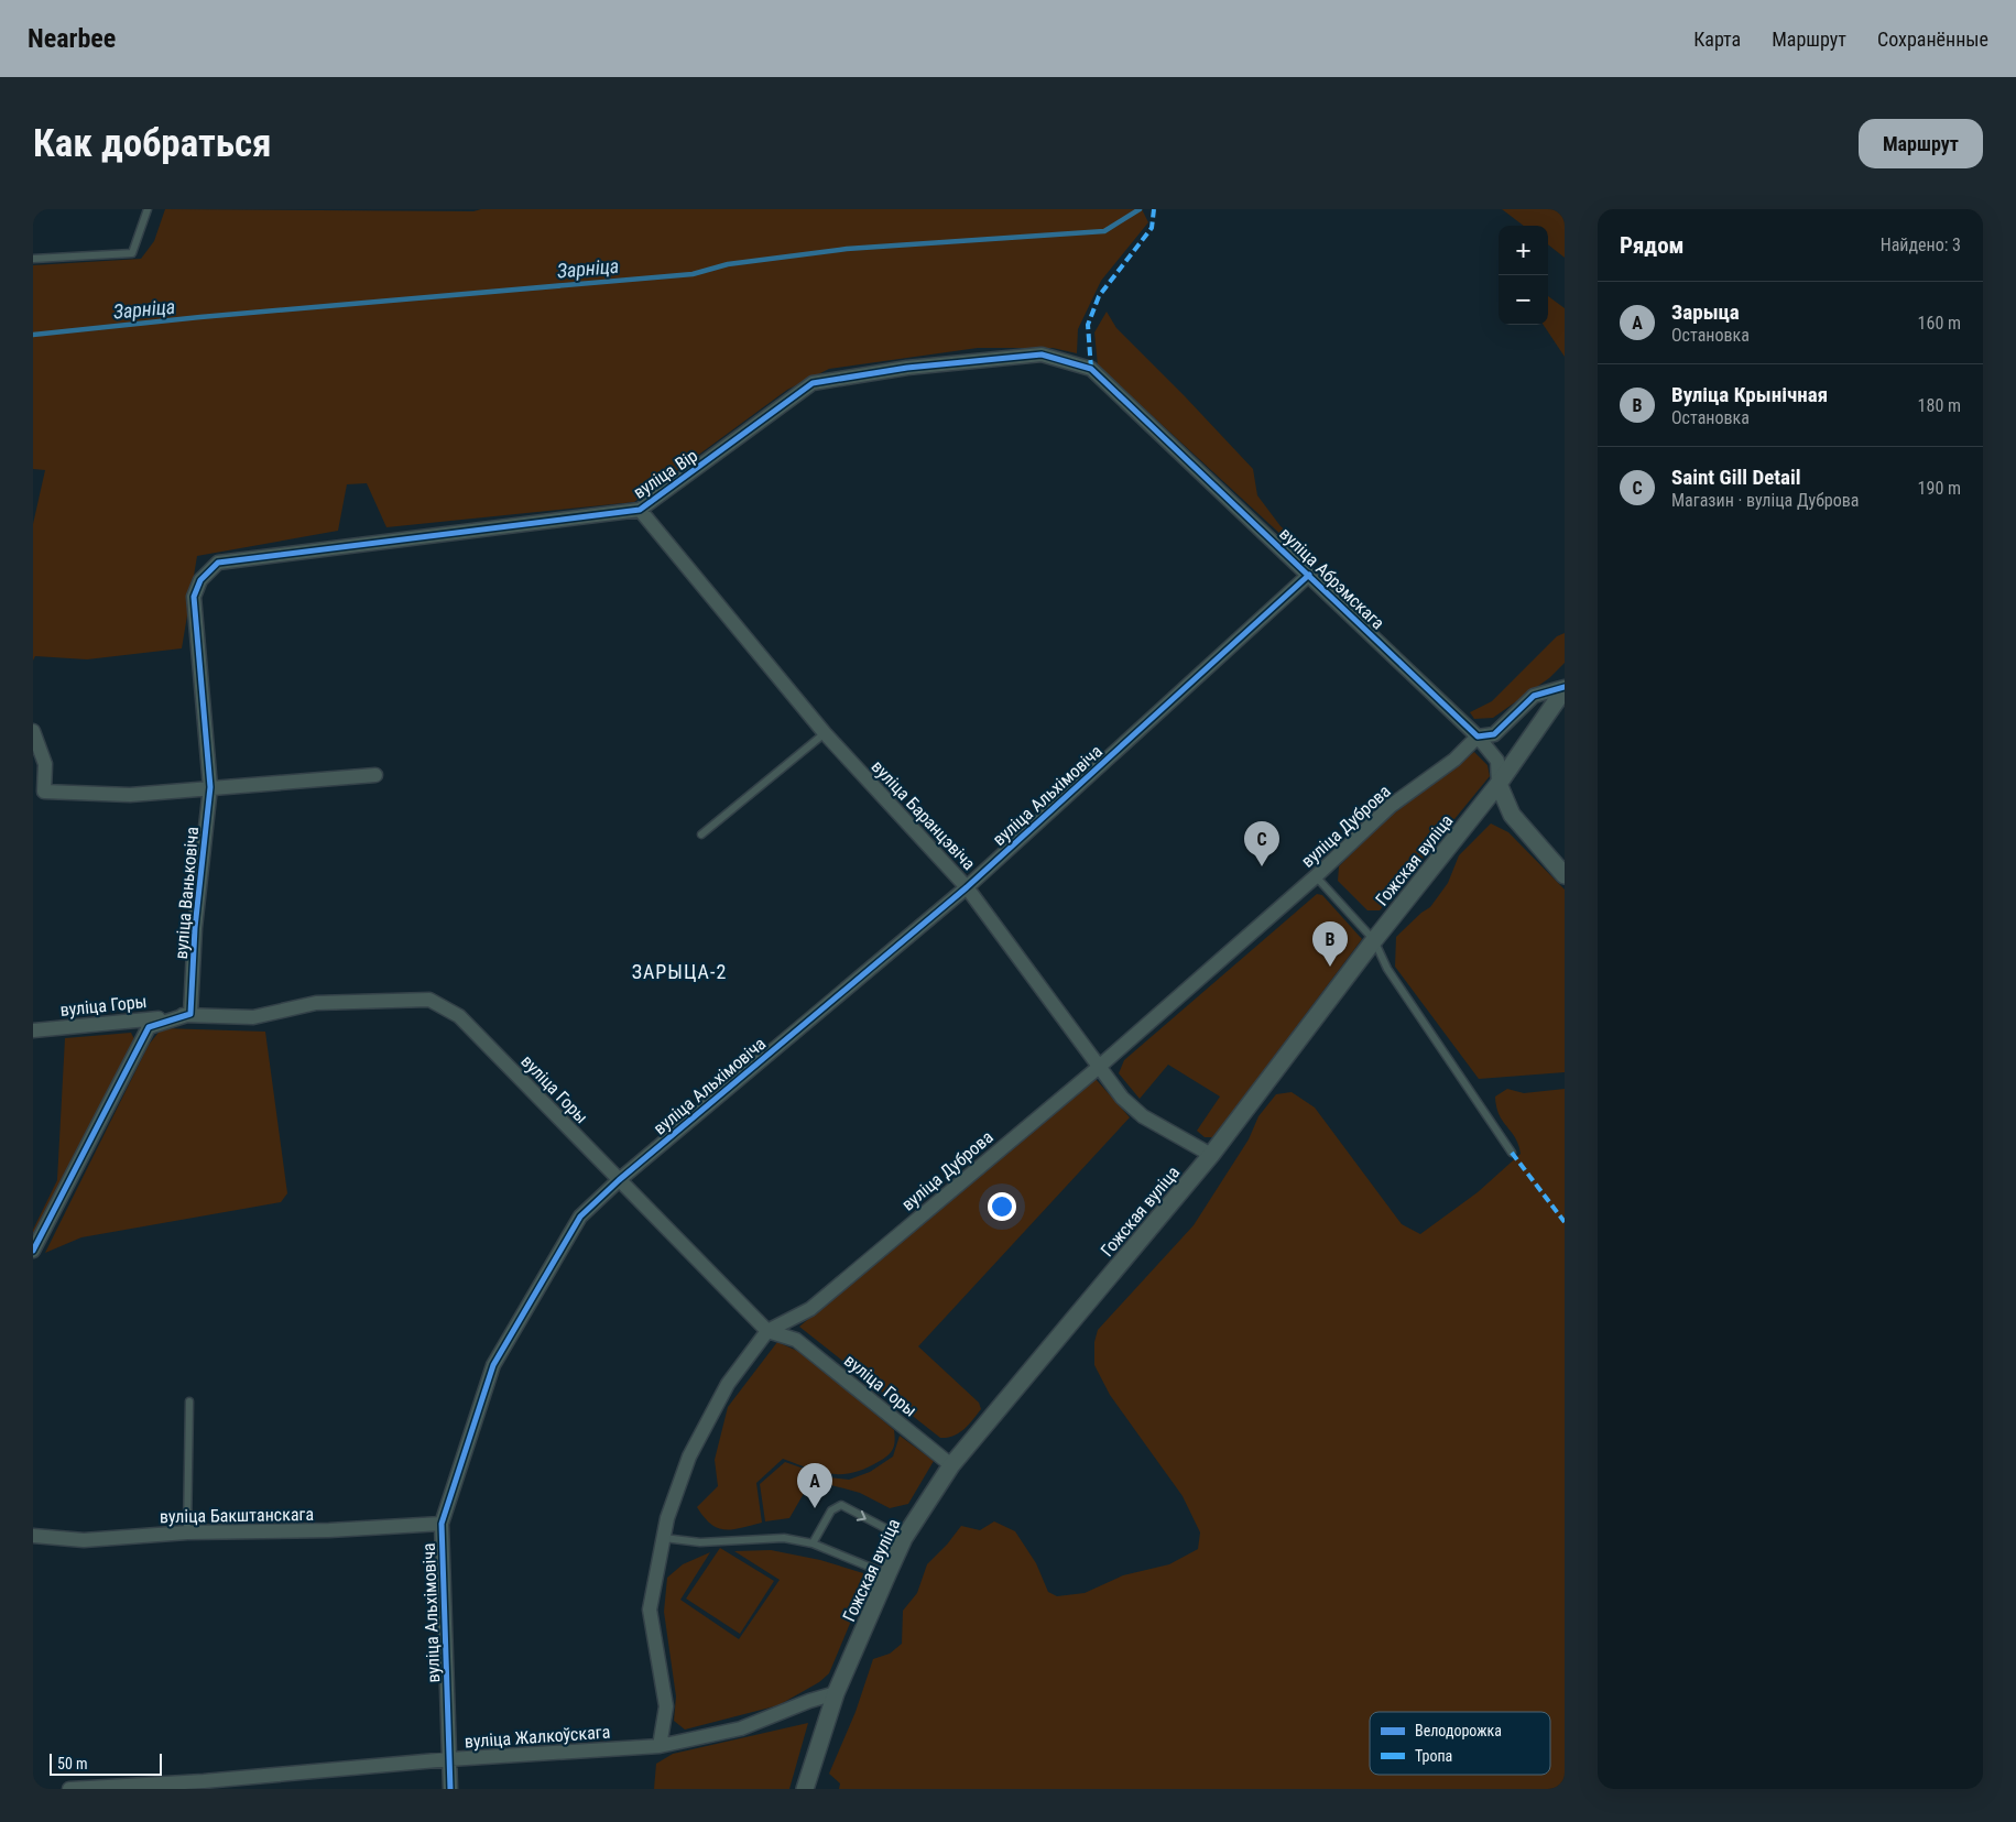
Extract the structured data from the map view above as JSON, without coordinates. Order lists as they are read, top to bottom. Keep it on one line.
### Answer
{"streets":{"street":["вуліца Вір","вуліца Абрэмскага","вуліца Альхімовіча","вуліца Баранцэвіча","вуліца Дуброва","Гожская вуліца","вуліца Ваньковіча","вуліца Горы","вуліца Бакштанскага","вуліца Жалкоўскага"]},"crossings":[["вуліца Вір","вуліца Абрэмскага"],["вуліца Вір","вуліца Баранцэвіча"],["вуліца Вір","вуліца Ваньковіча"],["вуліца Абрэмскага","вуліца Альхімовіча"],["вуліца Абрэмскага","вуліца Дуброва"],["вуліца Абрэмскага","Гожская вуліца"],["вуліца Альхімовіча","вуліца Баранцэвіча"],["вуліца Альхімовіча","вуліца Горы"],["вуліца Альхімовіча","вуліца Бакштанскага"],["вуліца Альхімовіча","вуліца Жалкоўскага"],["вуліца Баранцэвіча","вуліца Дуброва"],["вуліца Баранцэвіча","Гожская вуліца"],["вуліца Дуброва","вуліца Горы"],["вуліца Дуброва","вуліца Жалкоўскага"],["Гожская вуліца","вуліца Горы"],["Гожская вуліца","вуліца Жалкоўскага"],["вуліца Ваньковіча","вуліца Горы"]],"districts":["ЗАРЫЦА-2"],"water":["Зарніца"],"legend":["Велодорожка","Тропа"],"scale_bar":"50 m","page":{"header":"Nearbee","nav":["Карта","Маршрут","Сохранённые"],"buttons":"Маршрут","title":"Как добраться","heading":["Рядом","Найдено: 3"],"map_buttons":["+","−"],"list":[{"mark":"A","name":"Зарыца","note":"Остановка","value":"160 m"},{"mark":"B","name":"Вуліца Крынічная","note":"Остановка","value":"180 m"},{"mark":"C","name":"Saint Gill Detail","note":"Магазин · вуліца Дуброва","value":"190 m"}],"pins":["C","B","A"],"scale":"50 m"}}
